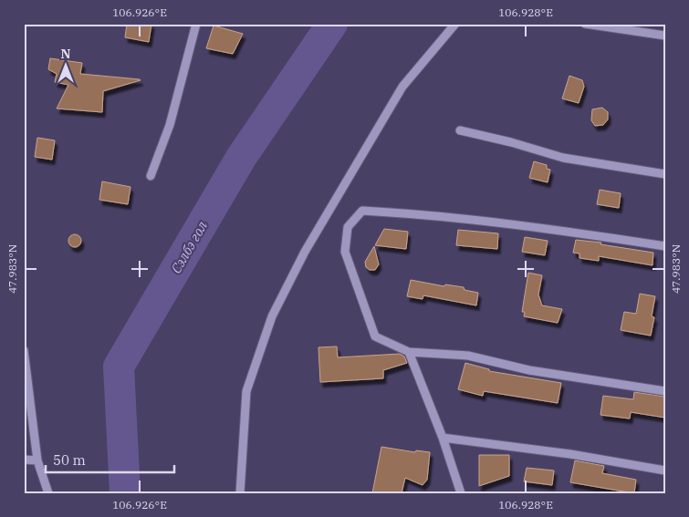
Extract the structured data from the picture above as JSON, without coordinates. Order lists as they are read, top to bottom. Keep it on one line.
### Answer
{"water":["Сэлбэ гол"],"scale_bar":"50 m","north":"top","coordinates":["106.926°E","106.928°E","47.983°N"]}
